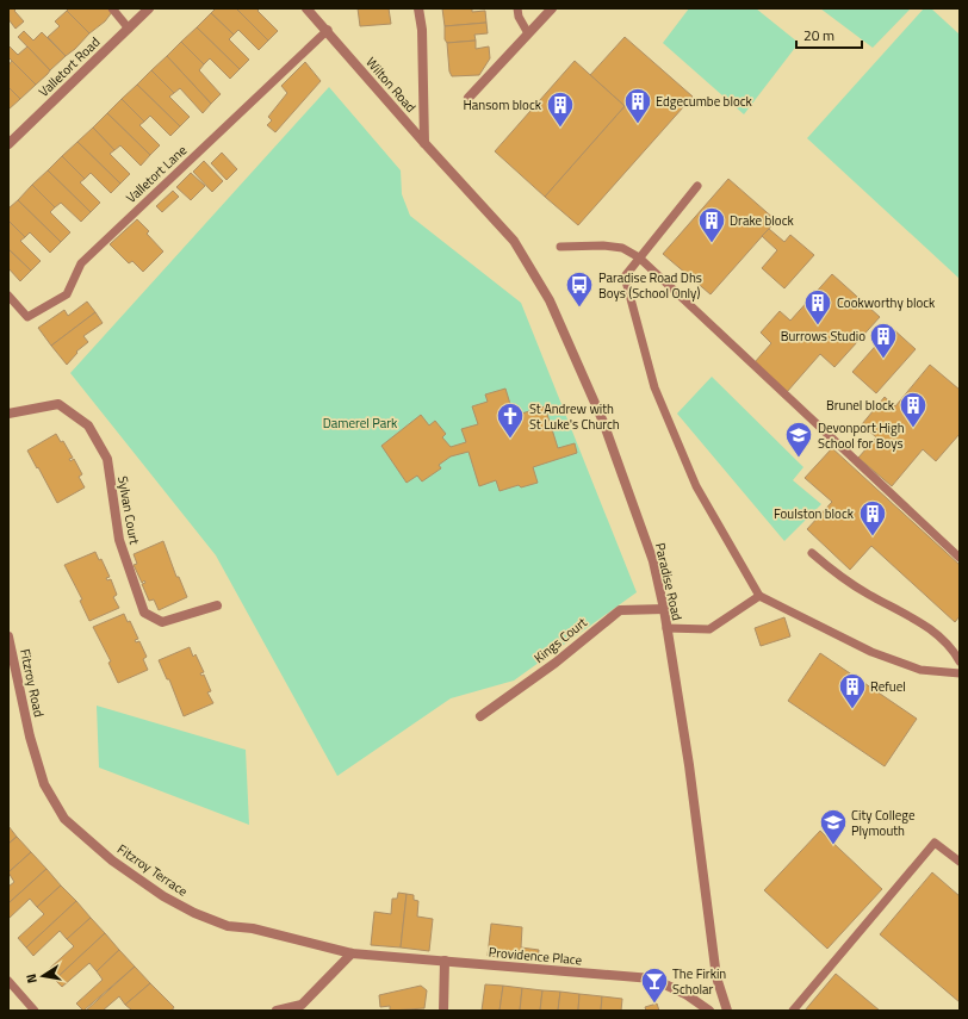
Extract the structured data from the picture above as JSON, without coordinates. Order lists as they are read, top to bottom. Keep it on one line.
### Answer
{"streets":{"street":["Valletort Road","Wilton Road","Sylvan Court","Paradise Road","Kings Court","Fitzroy Road","Fitzroy Terrace","Providence Place"],"lane":["Valletort Lane"]},"crossings":[["Wilton Road","Valletort Lane"],["Wilton Road","Paradise Road"],["Paradise Road","Kings Court"],["Fitzroy Road","Fitzroy Terrace"],["Fitzroy Terrace","Providence Place"]],"parks":["Damerel Park"],"places":{"building":["Edgecumbe block","Hansom block","Drake block","Cookworthy block","Burrows Studio","Brunel block","Foulston block","Refuel"],"bus stop":["Paradise Road Dhs Boys (School Only)"],"church":["St Andrew with St Luke's Church"],"school or university":["Devonport High School for Boys","City College Plymouth"],"bar":["The Firkin Scholar"]},"scale_bar":"20 m","north":"left"}
